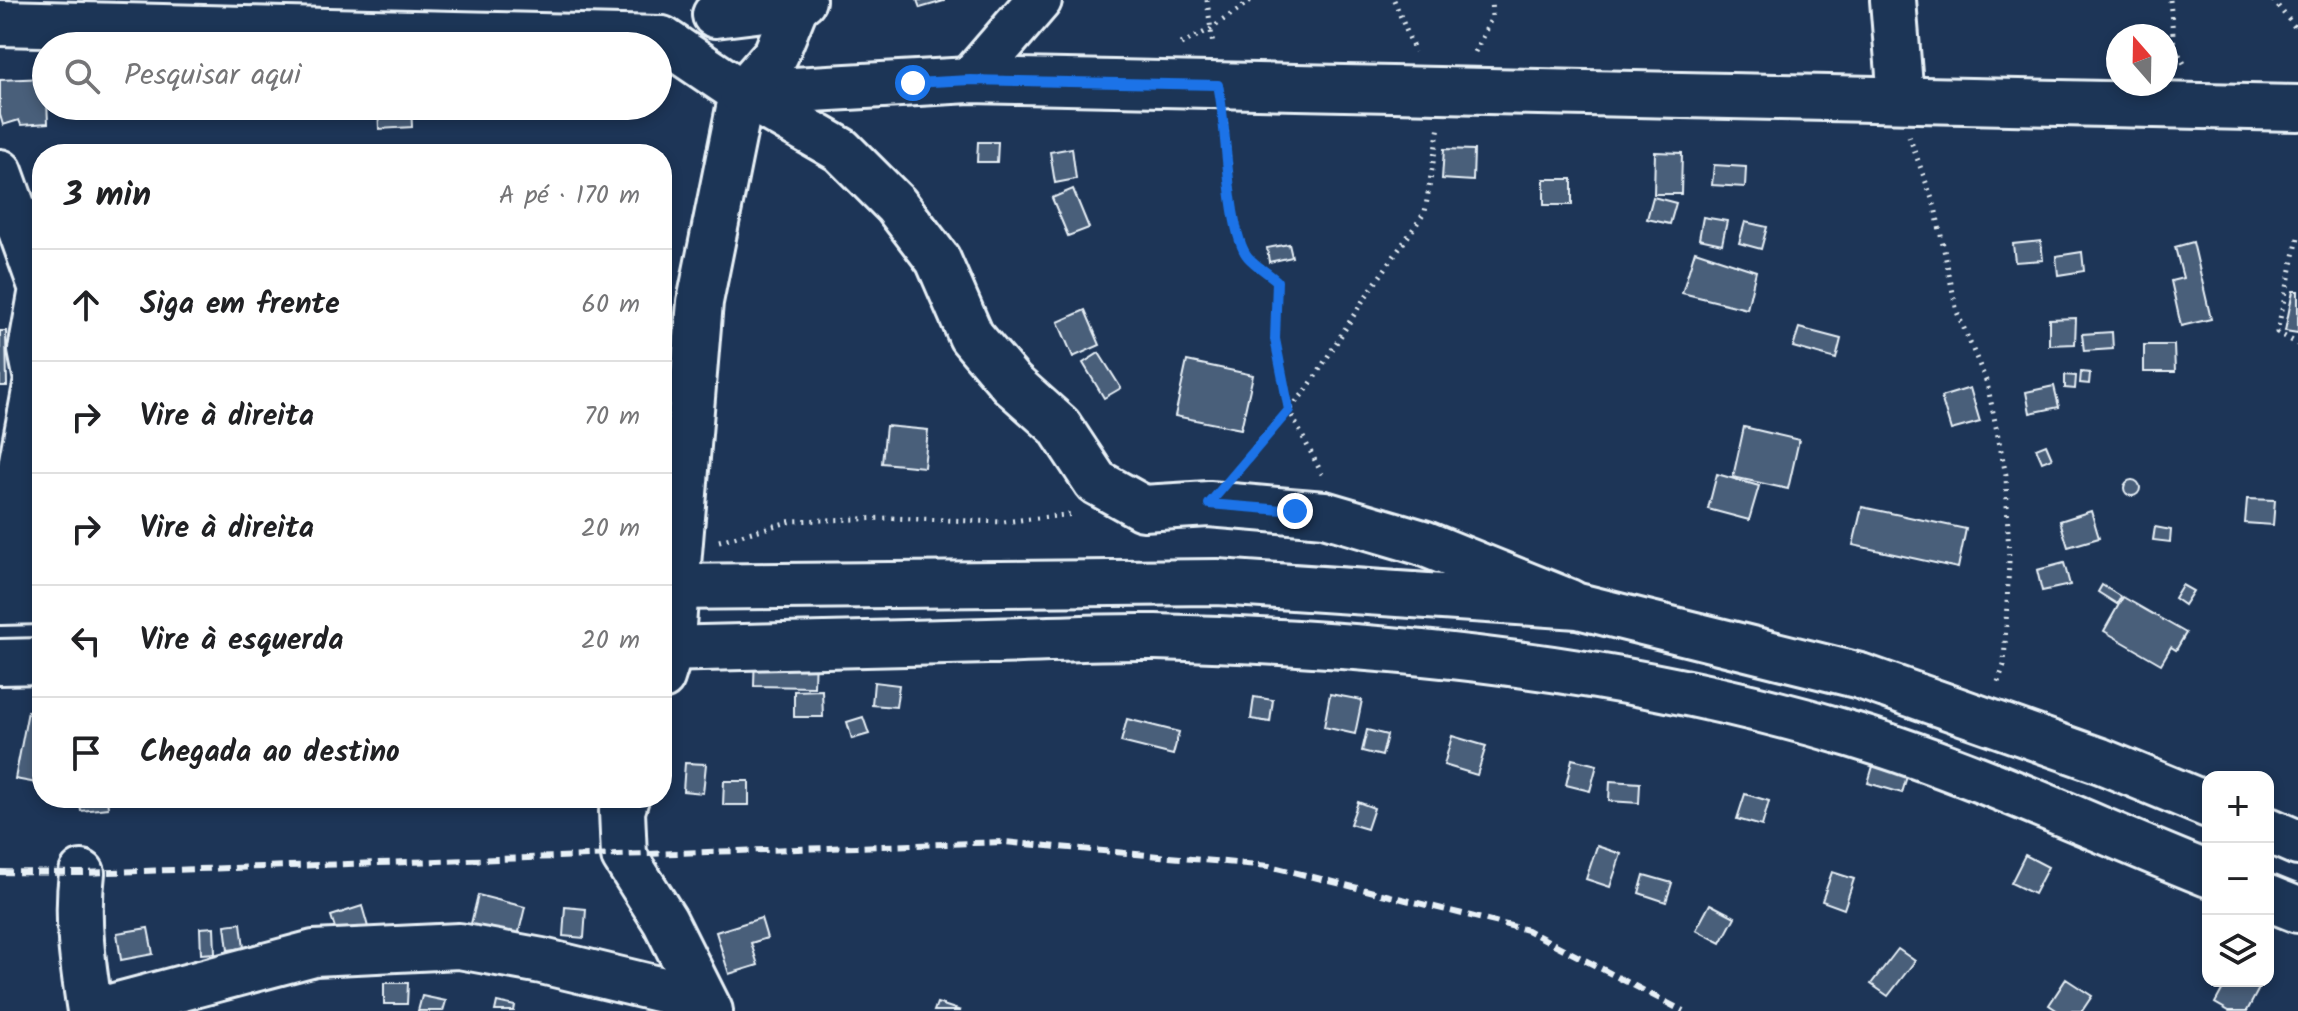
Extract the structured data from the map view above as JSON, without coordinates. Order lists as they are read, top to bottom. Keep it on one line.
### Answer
{"north":"top","page":{"search":"Pesquisar aqui","heading":["3 min","A pé · 170 m"],"list":[["Siga em frente","60 m"],["Vire à direita","70 m"],["Vire à direita","20 m"],["Vire à esquerda","20 m"],"Chegada ao destino"],"map_buttons":["+","−"]}}
